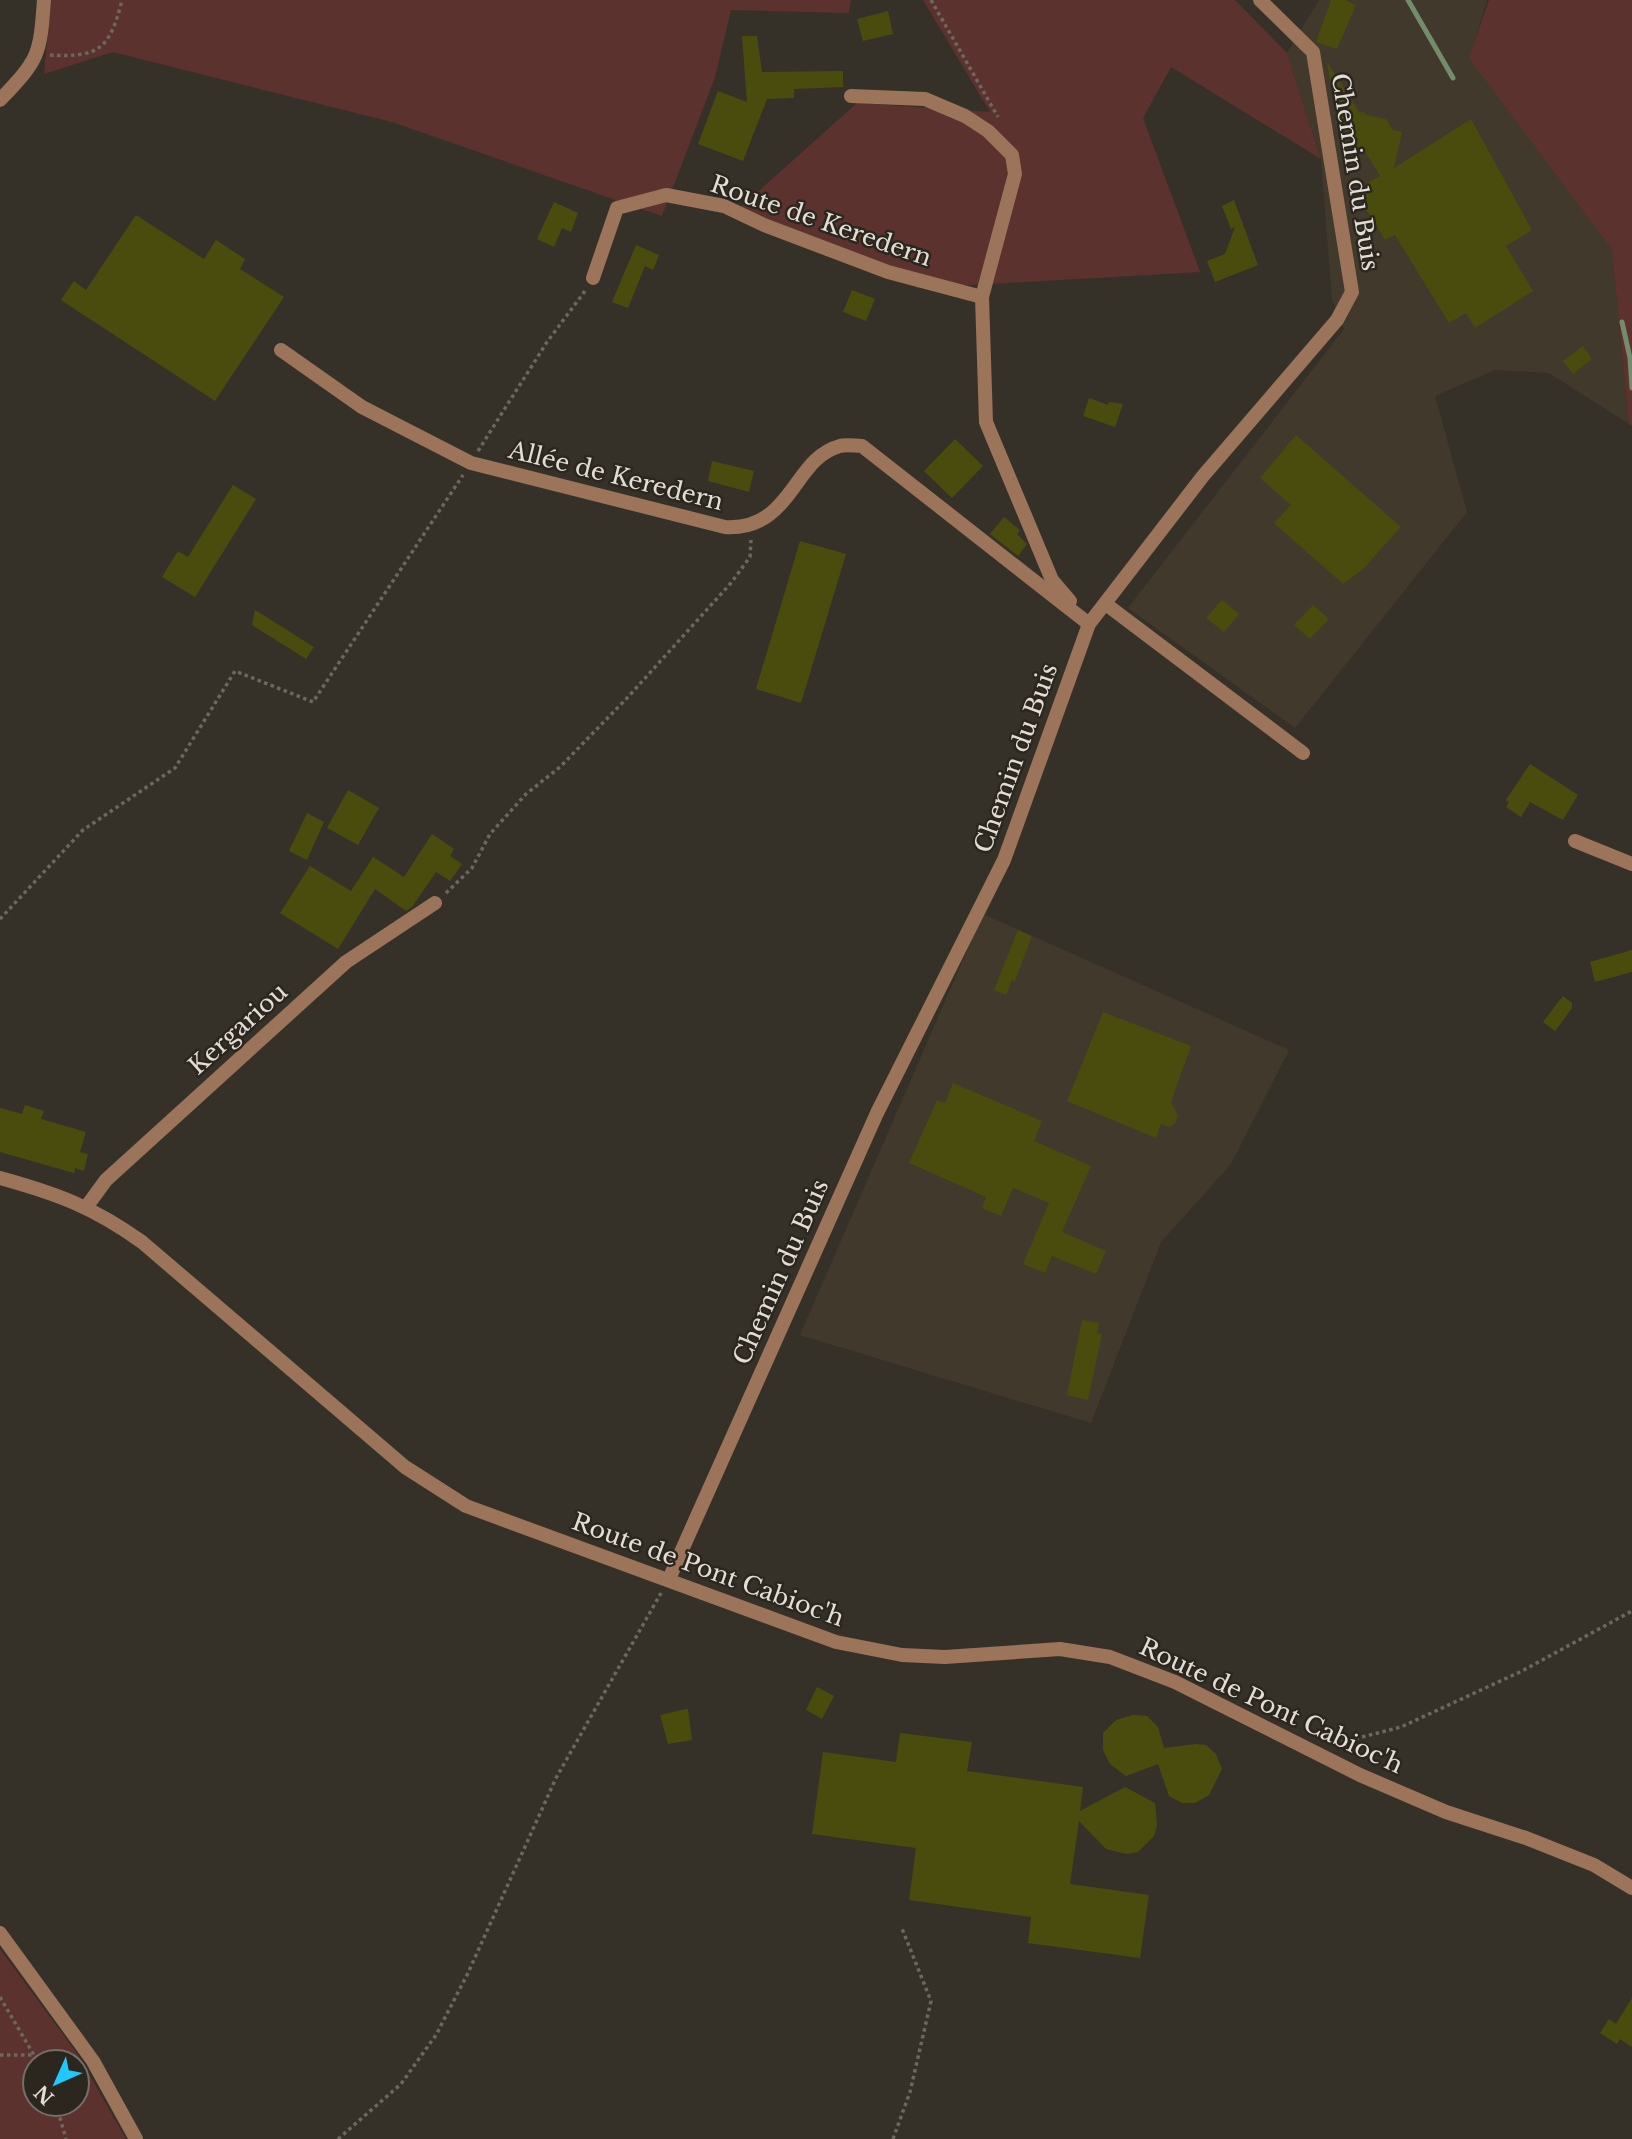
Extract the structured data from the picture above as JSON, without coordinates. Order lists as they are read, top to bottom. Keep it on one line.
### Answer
{"streets":{"street":["Chemin du Buis","Route de Keredern","Allée de Keredern","Kergariou","Route de Pont Cabioc'h"]},"crossings":[["Chemin du Buis","Allée de Keredern"],["Chemin du Buis","Route de Pont Cabioc'h"],["Kergariou","Route de Pont Cabioc'h"]],"north":"bottom left"}
